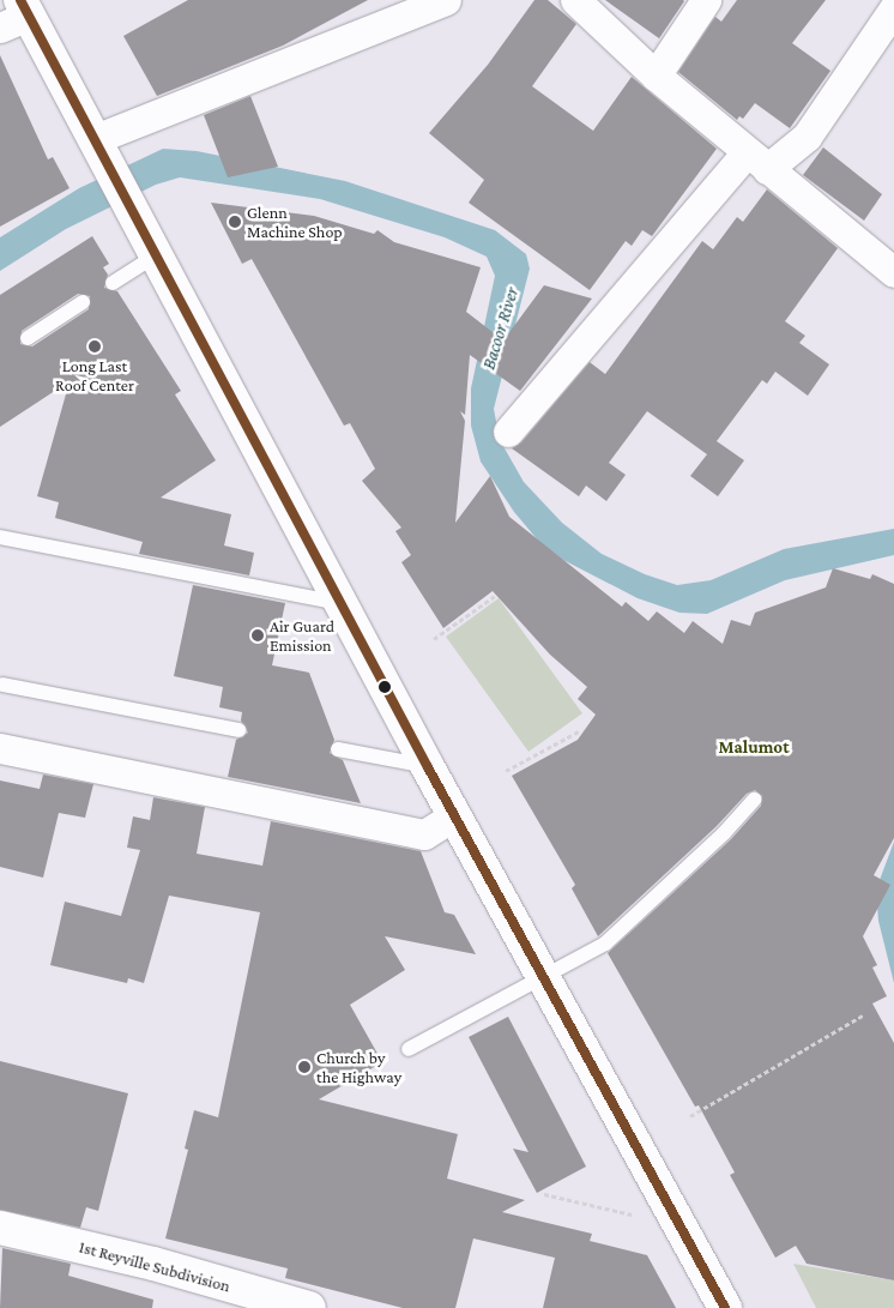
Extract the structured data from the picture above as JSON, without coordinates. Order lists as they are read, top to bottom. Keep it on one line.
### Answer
{"streets":{"main road":["1st Reyville Subdivision"]},"districts":["Malumot"],"water":["Bacoor River"],"places":["Glenn Machine Shop","Long Last Roof Center","Air Guard Emission","Church by the Highway"]}
